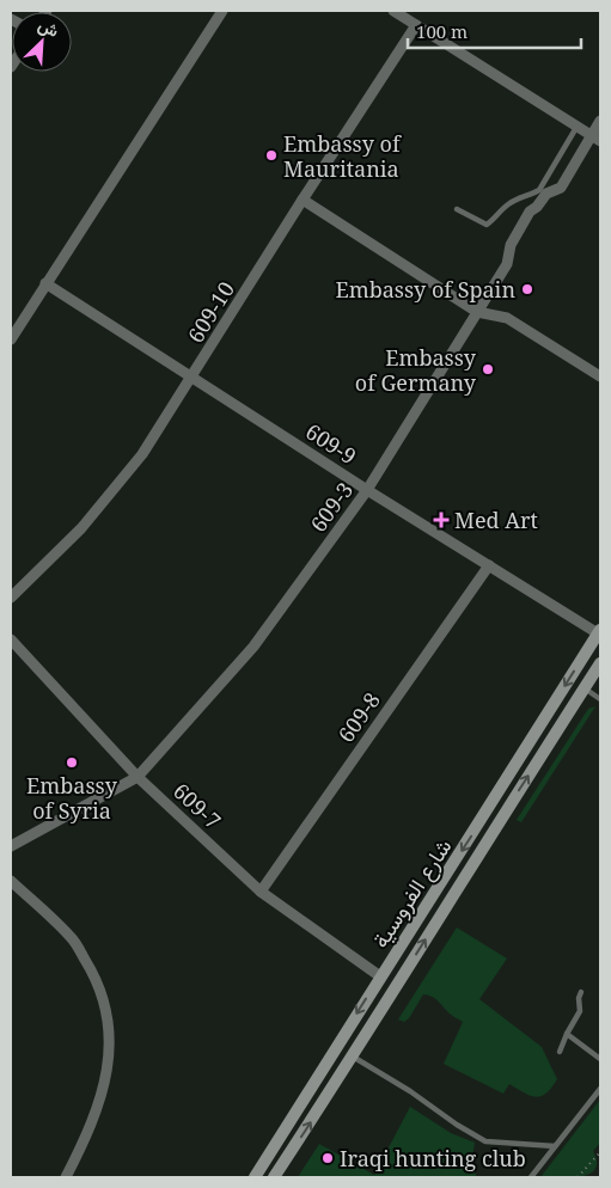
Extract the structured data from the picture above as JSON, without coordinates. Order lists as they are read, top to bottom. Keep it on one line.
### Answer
{"streets":{"street":["609-10","609-9","609-3","609-8","609-7","شارع الفروسية"]},"crossings":[["609-10","609-9"],["609-9","609-3"],["609-9","609-8"],["609-9","شارع الفروسية"],["609-3","609-7"],["609-8","609-7"],["609-7","شارع الفروسية"]],"places":{"other":["Embassy of Mauritania","Embassy of Spain","Embassy of Germany","Embassy of Syria","Iraqi hunting club"],"health":["Med Art"]},"scale_bar":"100 m","north":"top right"}
